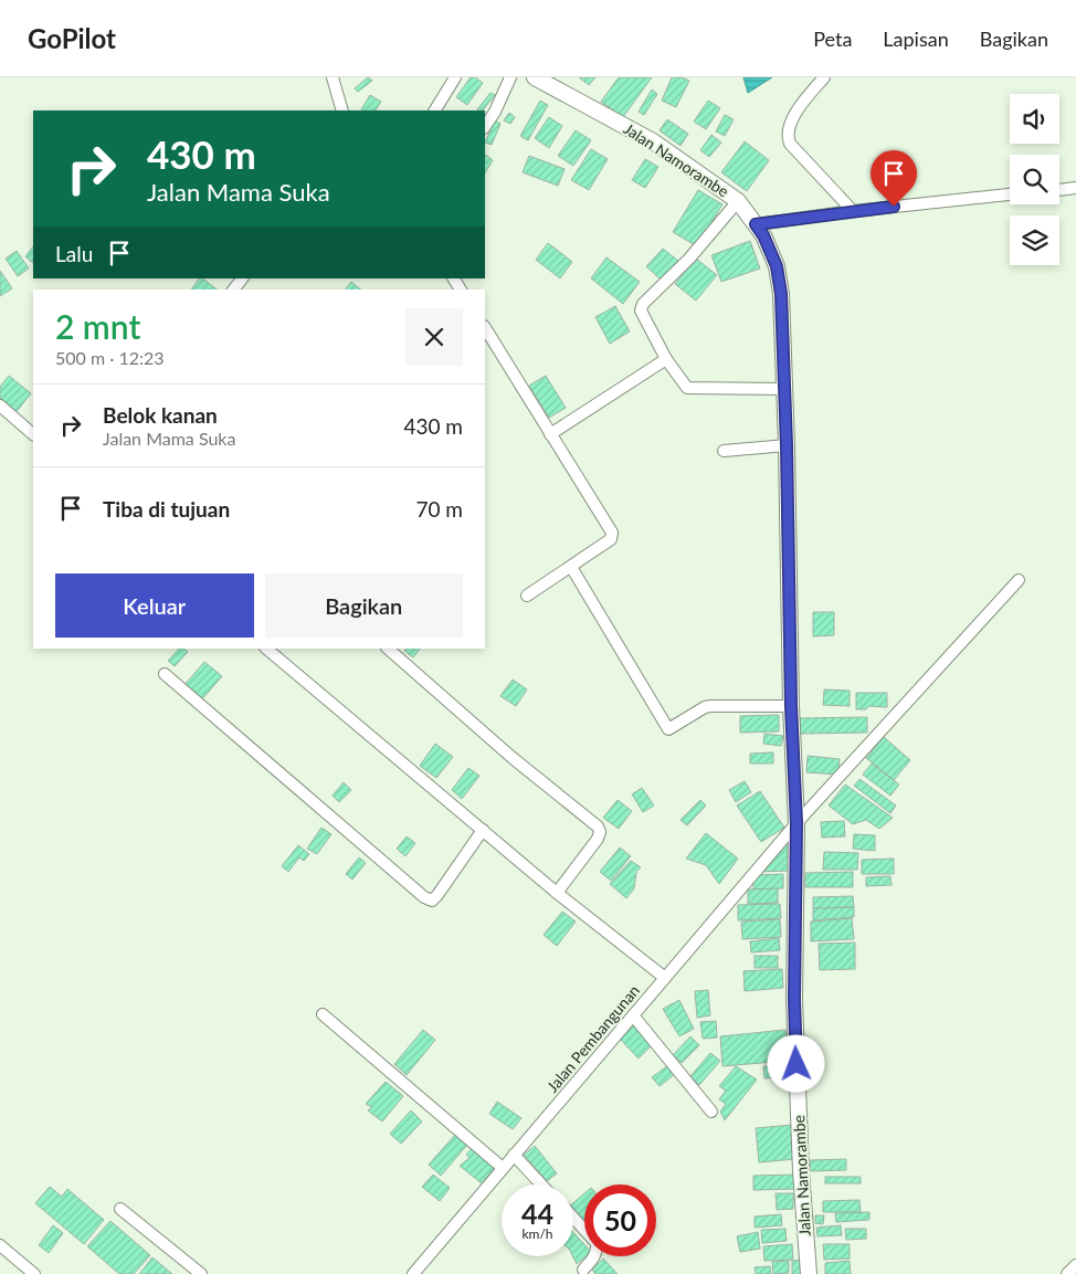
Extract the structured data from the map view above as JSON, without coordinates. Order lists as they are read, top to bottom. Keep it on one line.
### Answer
{"streets":{"main road":["Jalan Namorambe"],"street":["Jalan Pembangunan"]},"crossings":[["Jalan Namorambe","Jalan Pembangunan"]],"page":{"header":"GoPilot","nav":["Peta","Lapisan","Bagikan"],"turn":["430 m","Jalan Mama Suka"],"then":"Lalu","heading":["2 mnt","500 m · 12:23"],"list":[{"name":"Belok kanan","note":"Jalan Mama Suka","value":"430 m"},{"name":"Tiba di tujuan","value":"70 m"}],"buttons":["Keluar","Bagikan"],"speed":"44 km/h","limit":"50"}}
